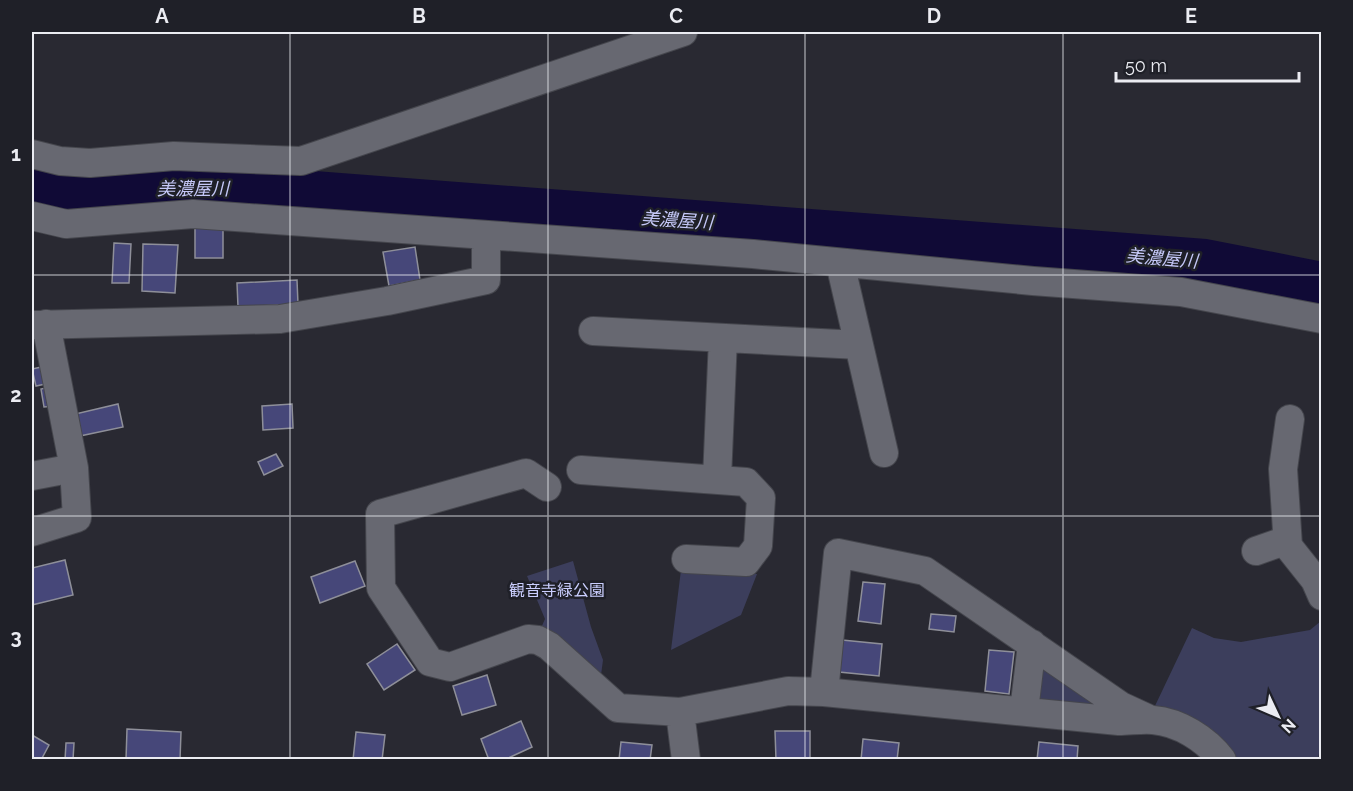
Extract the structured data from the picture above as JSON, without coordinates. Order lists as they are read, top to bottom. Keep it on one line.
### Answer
{"water":["美濃屋川"],"parks":["観音寺緑公園"],"scale_bar":"50 m","north":"bottom right","grid":{"columns":["A","B","C","D","E"],"rows":["1","2","3"]}}
